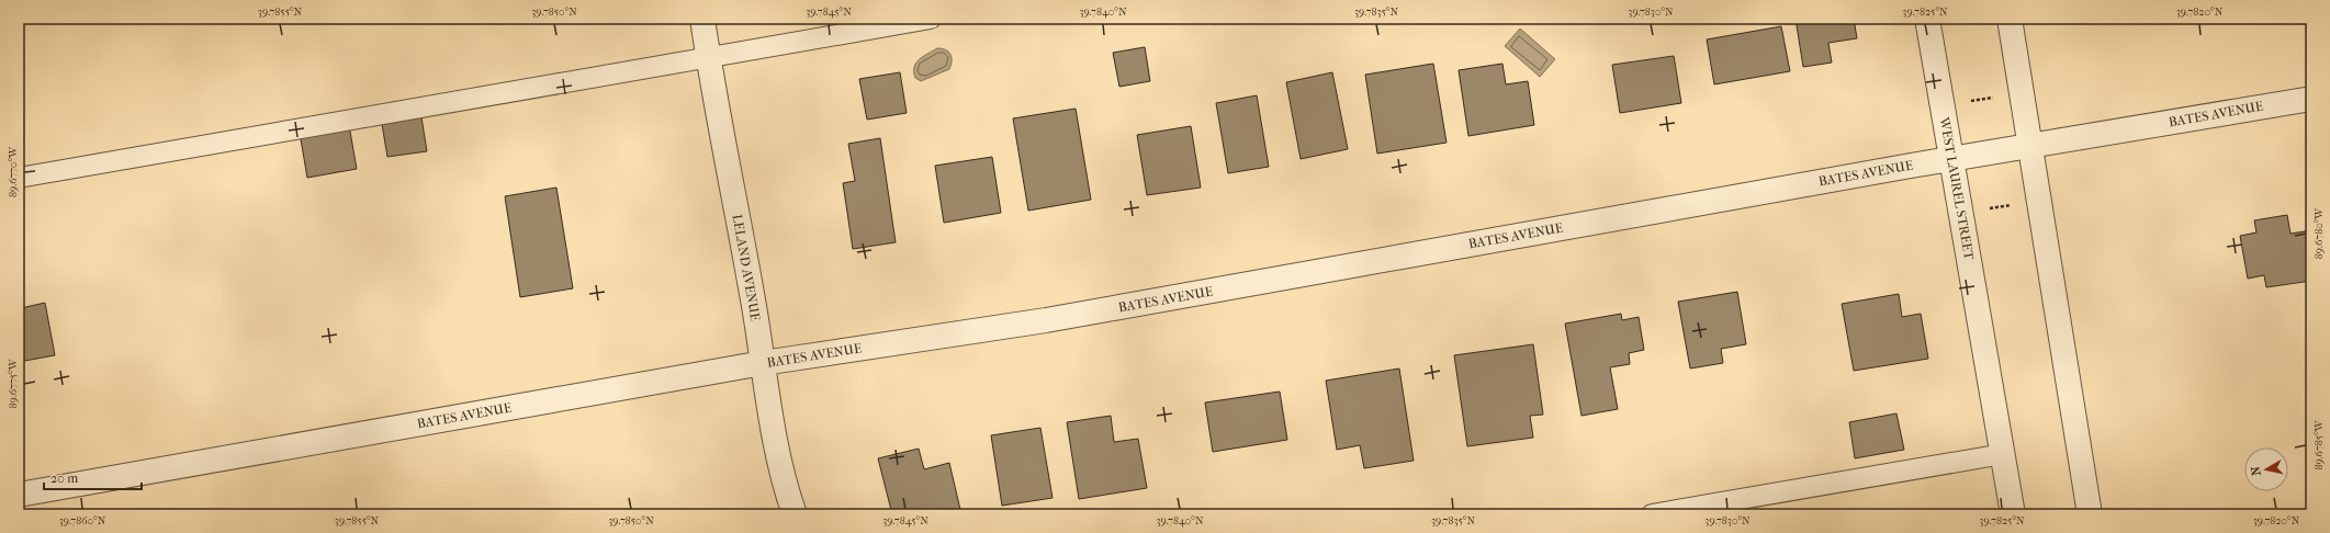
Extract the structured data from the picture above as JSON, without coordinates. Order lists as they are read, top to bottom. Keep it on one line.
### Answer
{"streets":{"street":["BATES AVENUE","WEST LAUREL STREET","LELAND AVENUE"]},"crossings":[["BATES AVENUE","WEST LAUREL STREET"],["BATES AVENUE","LELAND AVENUE"]],"scale_bar":"20 m","north":"left","coordinates":["39.7855°N","39.7850°N","39.7845°N","39.7840°N","39.7835°N","39.7830°N","39.7825°N","39.7820°N","89.6770°W","89.6780°W","89.6775°W","89.6785°W","39.7860°N"]}
